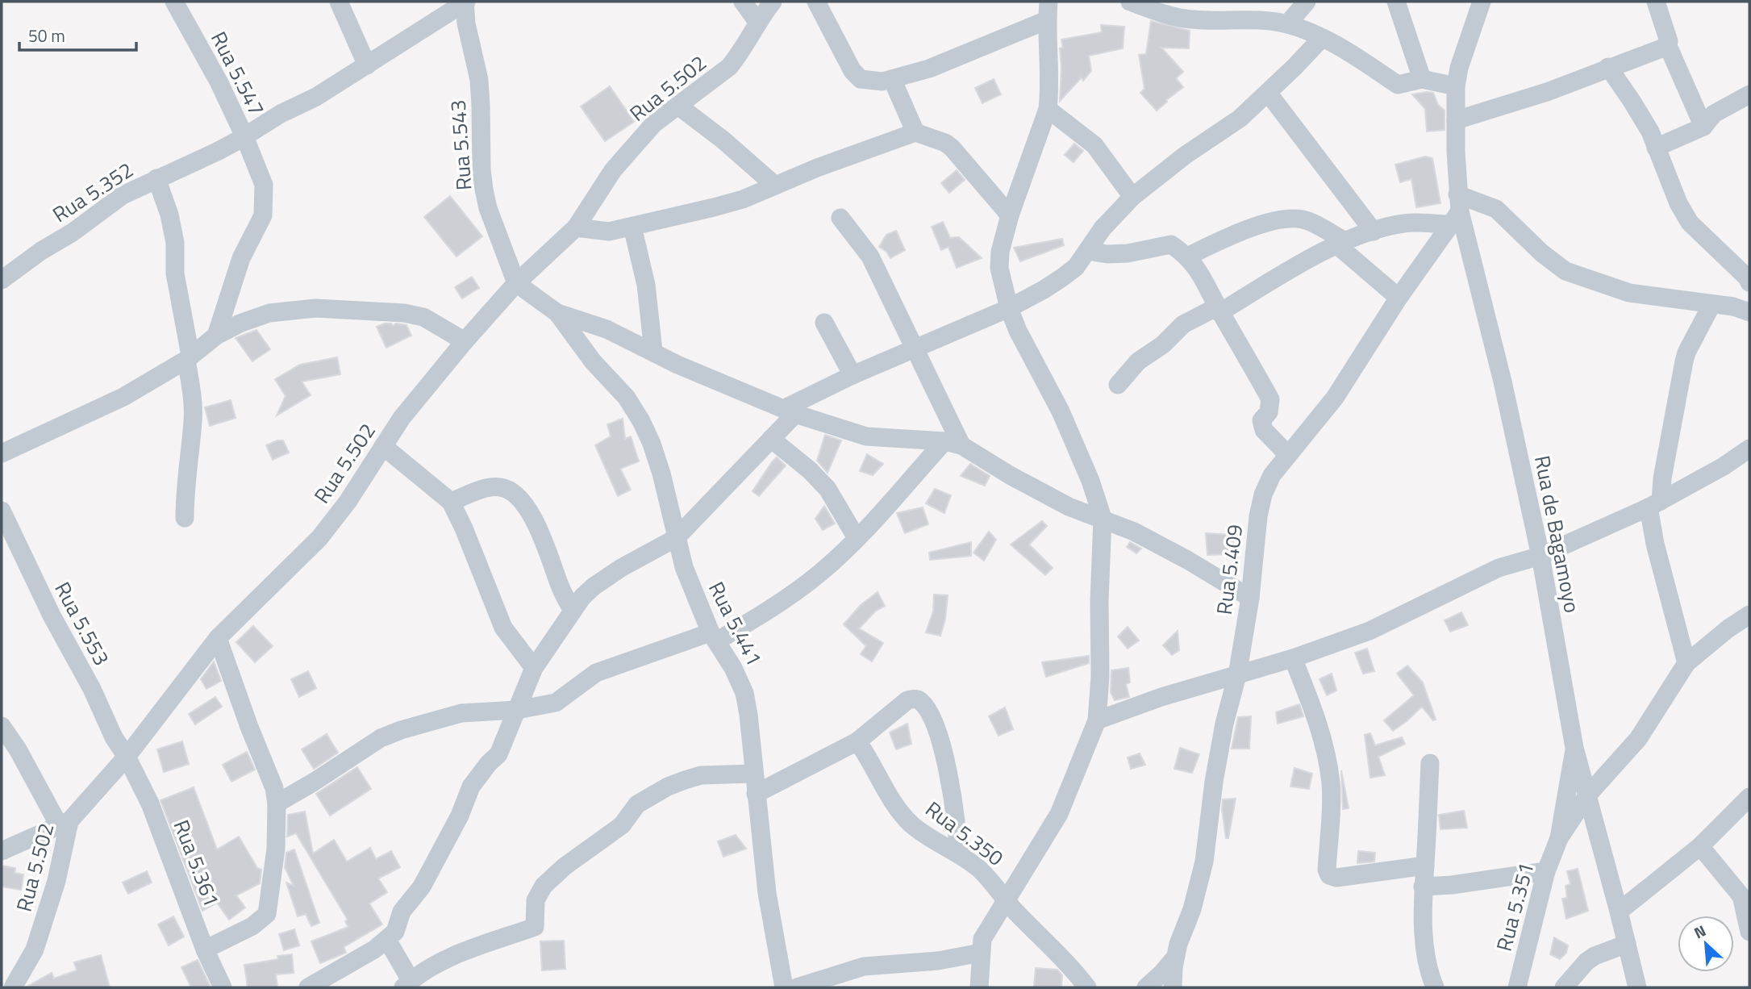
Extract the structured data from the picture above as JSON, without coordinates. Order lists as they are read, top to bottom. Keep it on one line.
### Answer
{"streets":{"street":["Rua 5.547","Rua 5.502","Rua 5.543","Rua 5.352","Rua de Bagamoyo","Rua 5.409","Rua 5.553","Rua 5.441","Rua 5.350","Rua 5.361","Rua 5.351"]},"crossings":[["Rua 5.547","Rua 5.352"],["Rua 5.502","Rua 5.543"],["Rua 5.502","Rua 5.553"],["Rua 5.502","Rua 5.361"],["Rua 5.543","Rua 5.352"],["Rua de Bagamoyo","Rua 5.409"],["Rua 5.553","Rua 5.361"]],"scale_bar":"50 m","north":"top left"}
